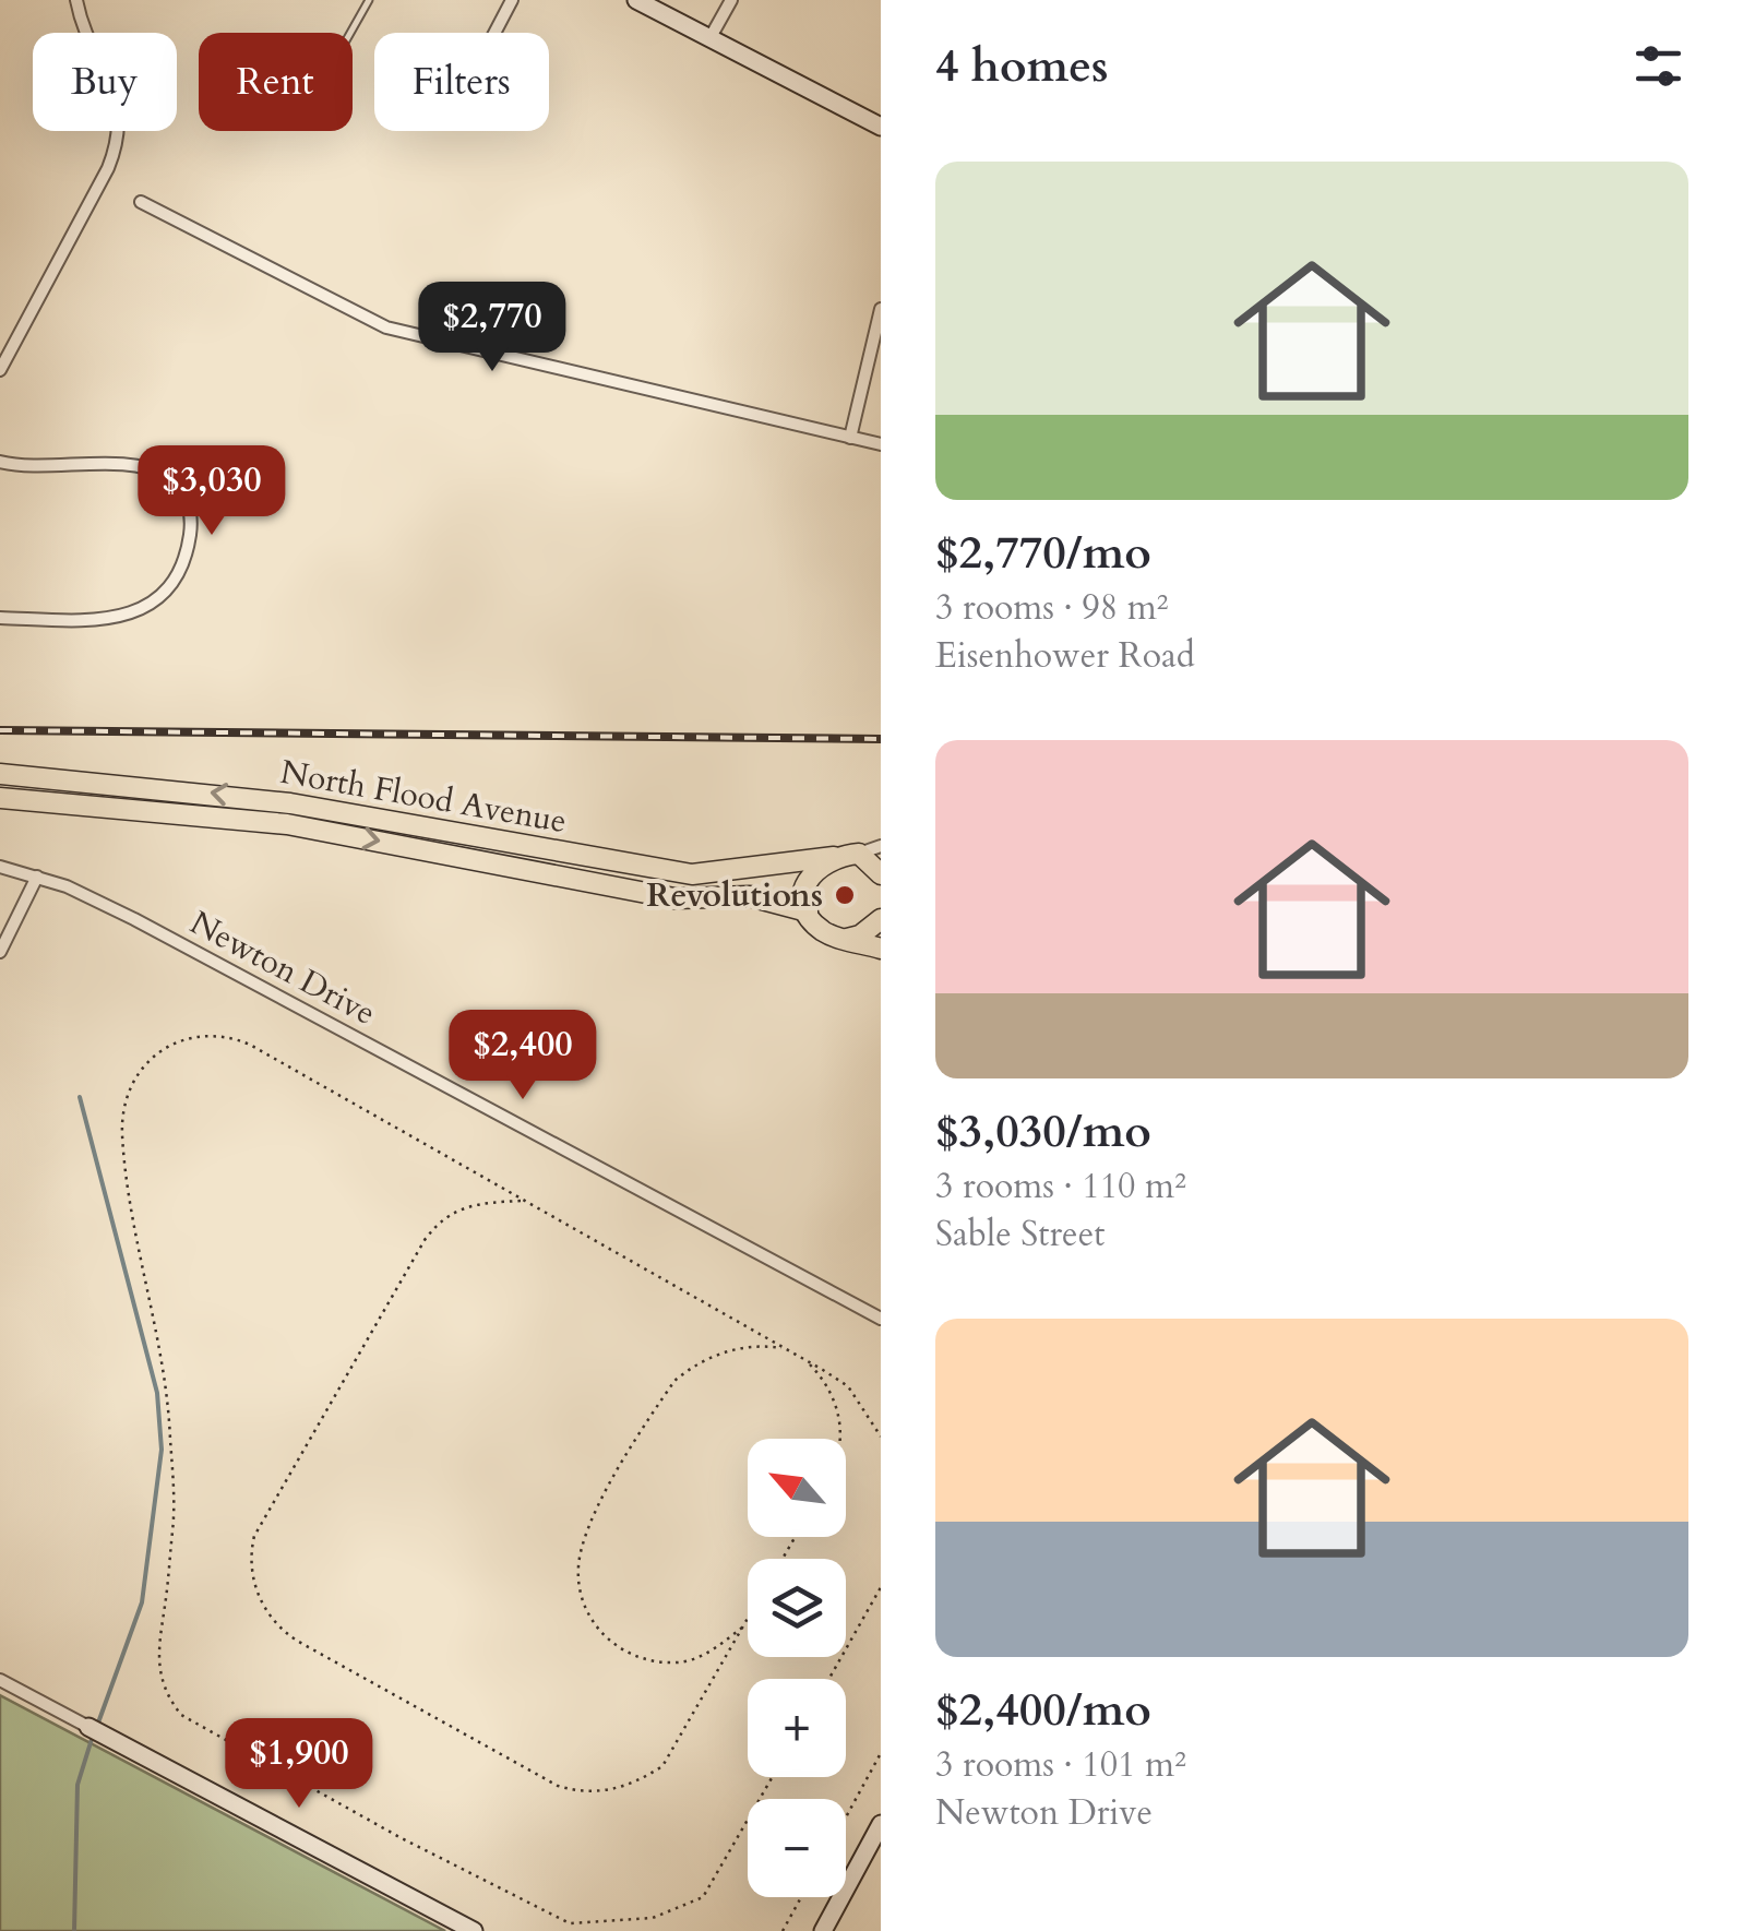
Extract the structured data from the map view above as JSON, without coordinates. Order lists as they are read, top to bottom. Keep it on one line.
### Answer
{"streets":{"main road":["North Flood Avenue"],"street":["Newton Drive"]},"places":["Revolutions"],"north":"top left","page":{"heading":"4 homes","chip":["Buy","Rent","Filters"],"list":[{"name":"$2,770/mo","note":"3 rooms · 98 m² · Eisenhower Road"},{"name":"$3,030/mo","note":"3 rooms · 110 m² · Sable Street"},{"name":"$2,400/mo","note":"3 rooms · 101 m² · Newton Drive"}],"price":["$2,770","$3,030","$2,400","$1,900"],"map_buttons":["+","−"]}}
